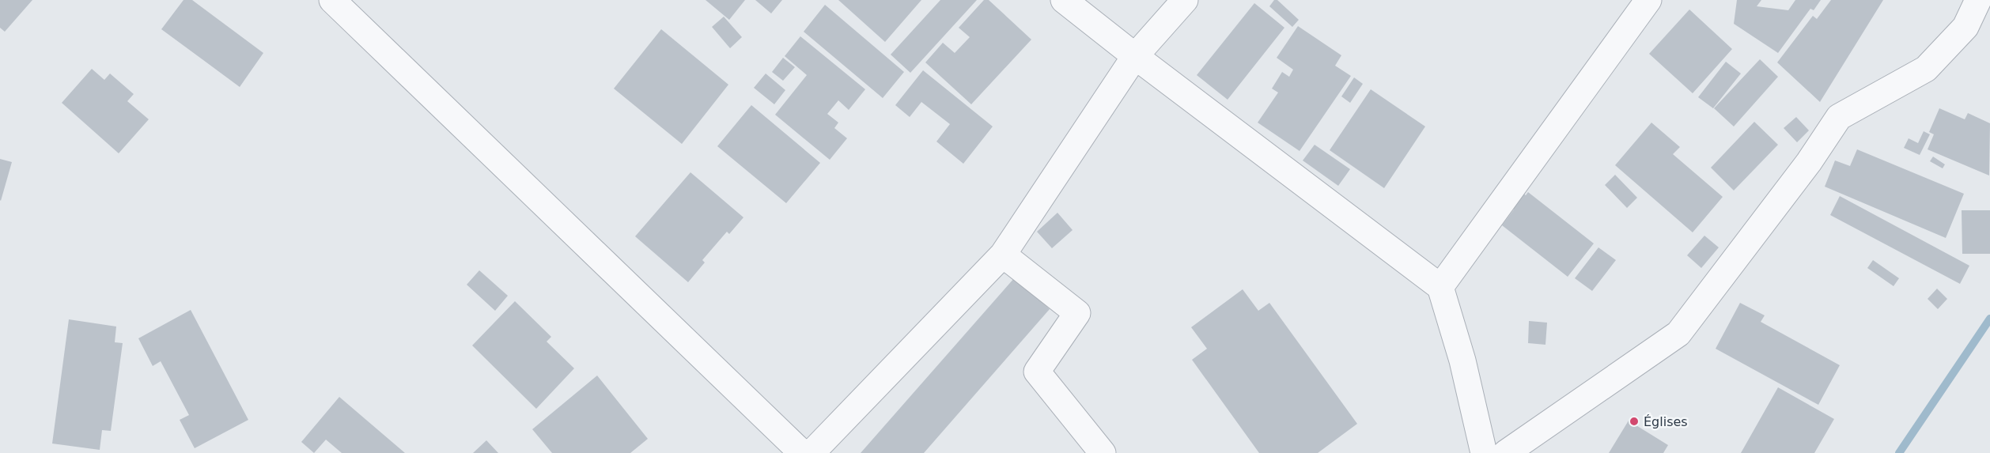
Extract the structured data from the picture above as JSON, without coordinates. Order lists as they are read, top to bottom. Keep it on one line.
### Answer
{"places":["Églises"]}
